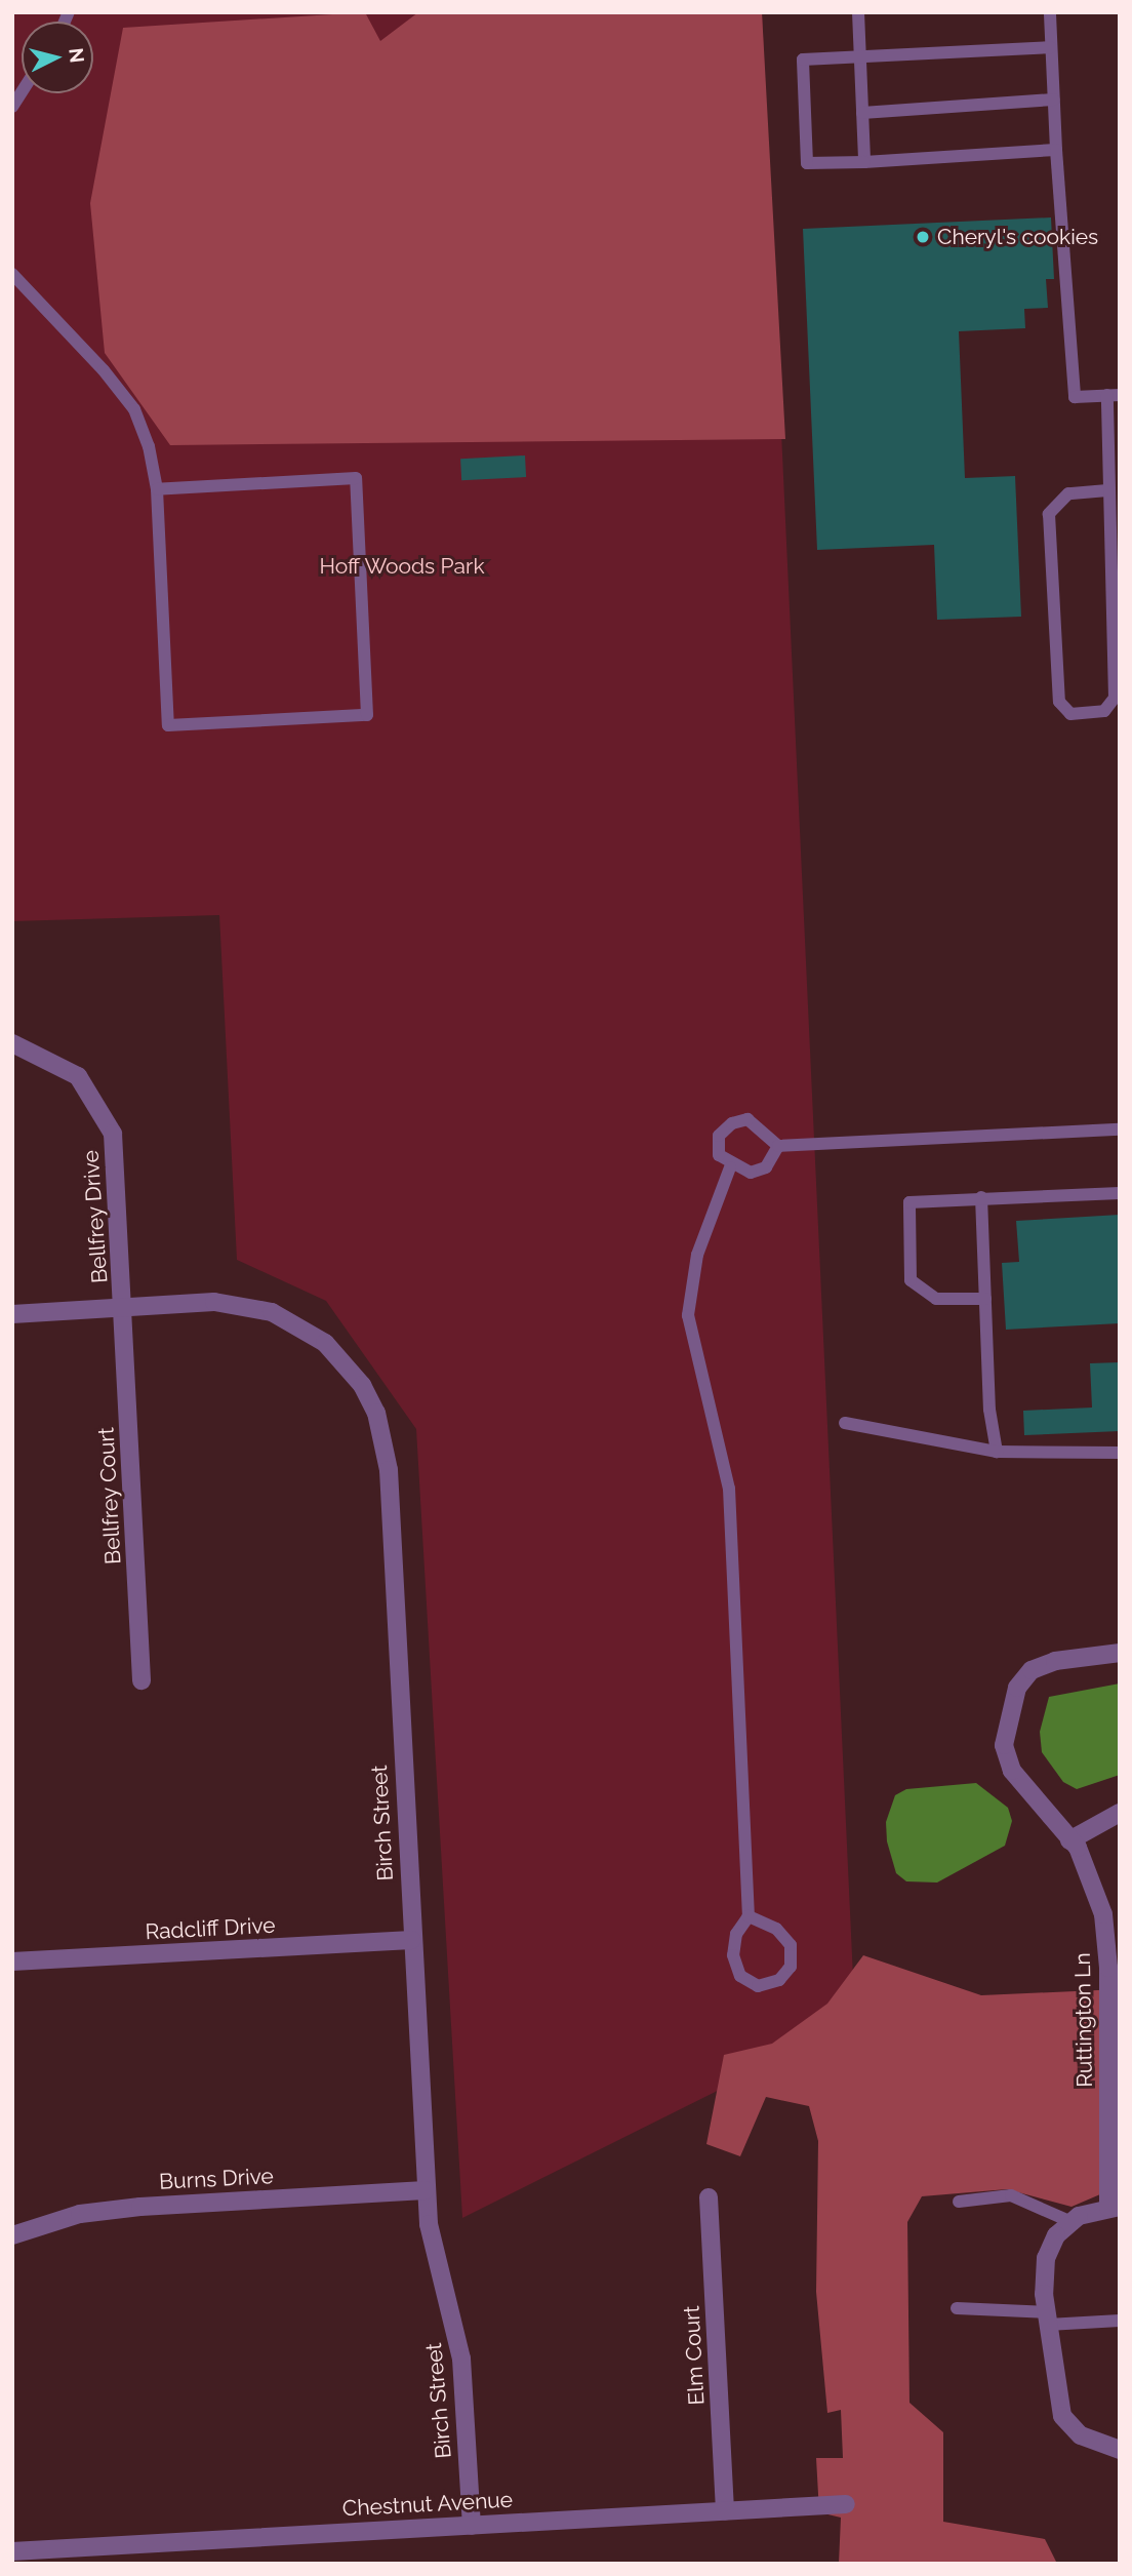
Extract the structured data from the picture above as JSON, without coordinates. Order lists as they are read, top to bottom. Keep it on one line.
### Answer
{"streets":{"street":["Bellfrey Drive","Bellfrey Court","Birch Street","Radcliff Drive","Ruttington Ln","Burns Drive","Elm Court","Chestnut Avenue"]},"crossings":[["Bellfrey Drive","Bellfrey Court"],["Bellfrey Drive","Birch Street"],["Bellfrey Court","Birch Street"],["Birch Street","Radcliff Drive"],["Birch Street","Burns Drive"],["Birch Street","Chestnut Avenue"],["Elm Court","Chestnut Avenue"]],"parks":["Hoff Woods Park"],"places":["Cheryl's cookies"],"north":"right"}
